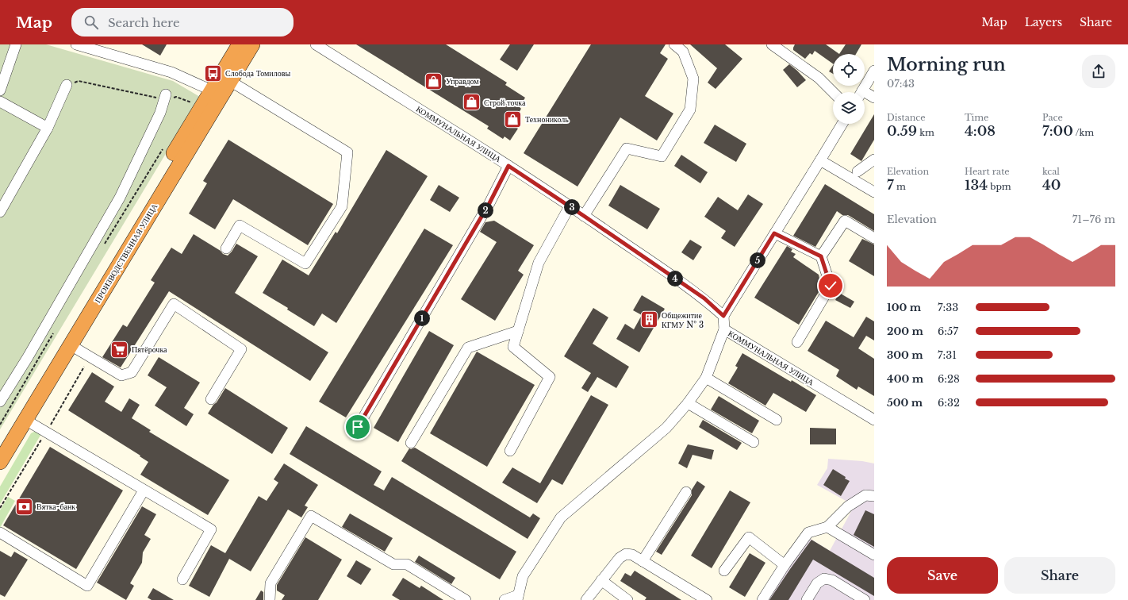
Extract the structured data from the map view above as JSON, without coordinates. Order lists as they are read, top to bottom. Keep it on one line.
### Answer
{"streets":{"highway":["ПРОИЗВОДСТВЕННАЯ УЛИЦА"],"street":["КОММУНАЛЬНАЯ УЛИЦА"]},"places":{"bus stop":["Слобода Томиловы"],"shop":["Управдом","Строй точка","Технониколь"],"building":["Общежитие КГМУ № 3"],"supermarket":["Пятёрочка"],"bank":["Вятка-банк"]},"page":{"header":"Map","search":"Search here","nav":["Map","Layers","Share"],"heading":["Morning run","07:43"],"stats":[["Distance","0.59 km"],["Time","4:08"],["Pace","7:00 /km"],["Elevation","7 m"],["Heart rate","134 bpm"],["kcal","40"]],"pins":["3","2","5","4","1"],"chart":["Elevation","71–76 m"],"list":[{"name":"100 m","note":"7:33"},{"name":"200 m","note":"6:57"},{"name":"300 m","note":"7:31"},{"name":"400 m","note":"6:28"},{"name":"500 m","note":"6:32"}],"buttons":["Save","Share"]}}
